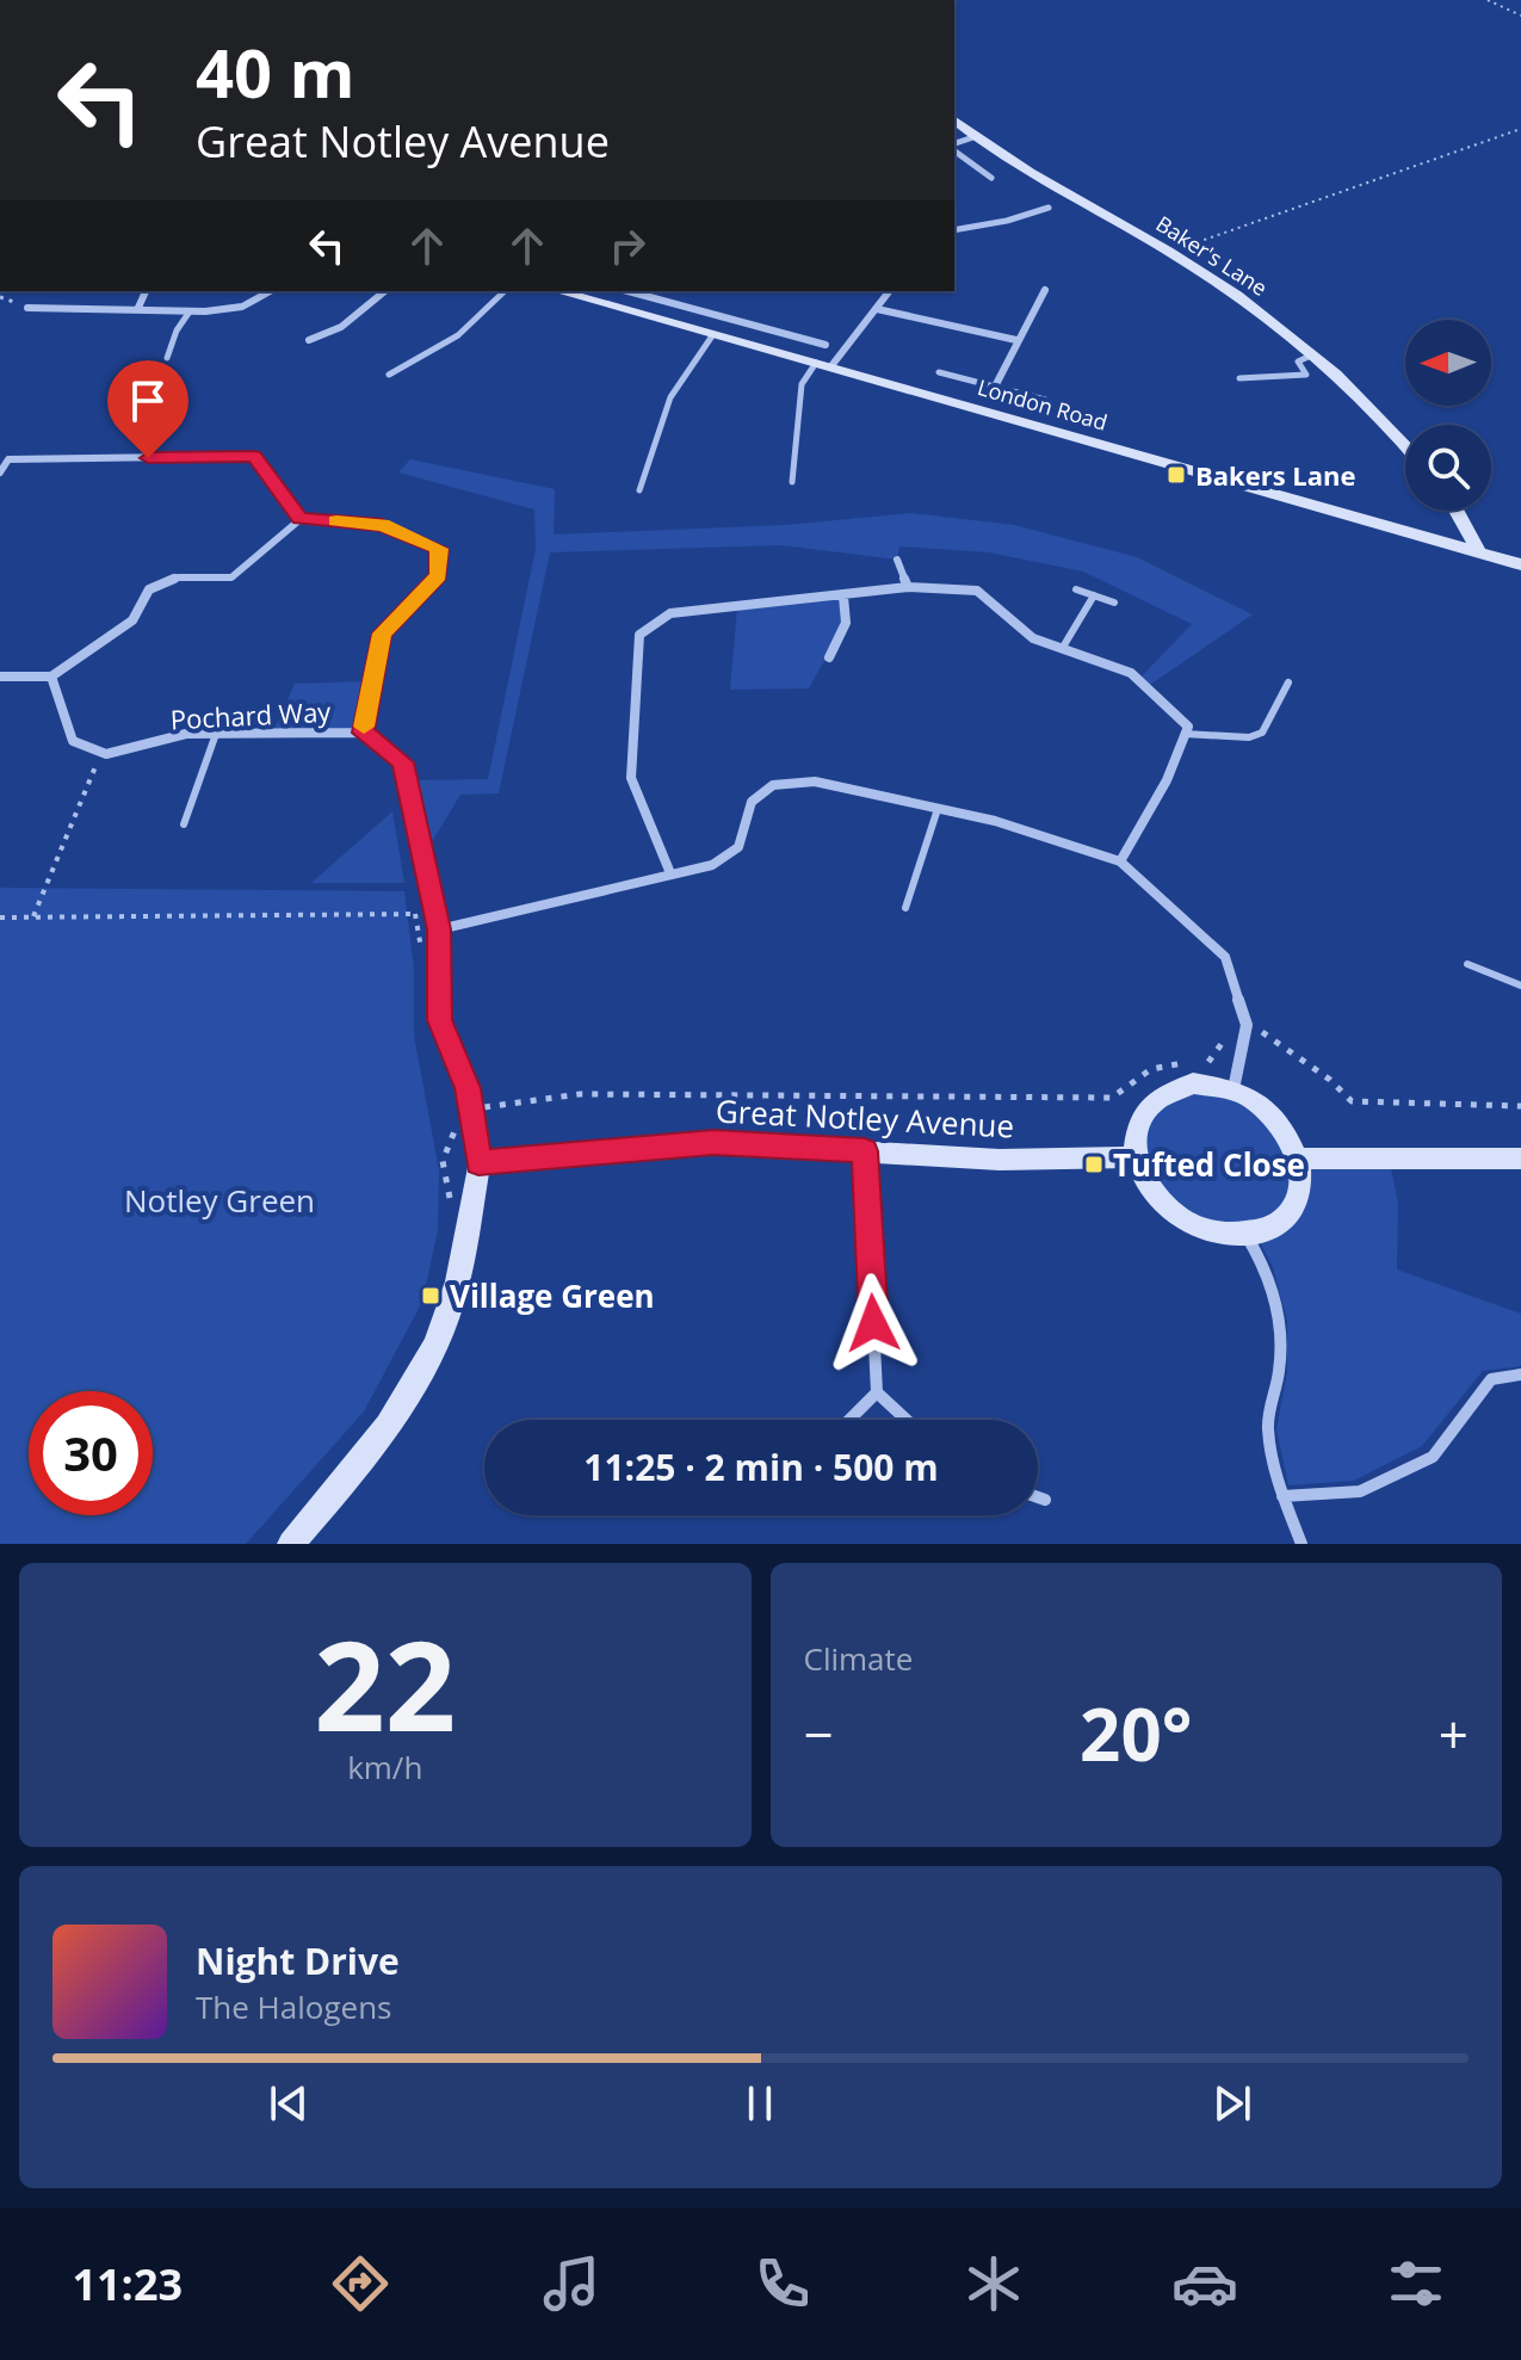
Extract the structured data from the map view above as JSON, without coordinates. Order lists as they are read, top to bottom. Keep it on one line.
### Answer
{"streets":{"street":["Baker's Lane","London Road","Pochard Way","Great Notley Avenue"]},"crossings":[["Pochard Way","Great Notley Avenue"]],"parks":["Notley Green"],"places":{"transit":["Bakers Lane","Tufted Close","Village Green"]},"north":"left","page":{"turn":["40 m","Great Notley Avenue"],"limit":"30","trip":"11:25 · 2 min · 500 m","tile":[["22","km/h"],"Climate"],"heat":["−","20°","+"],"song":["Night Drive","The Halogens"],"tabs":"11:23"}}
